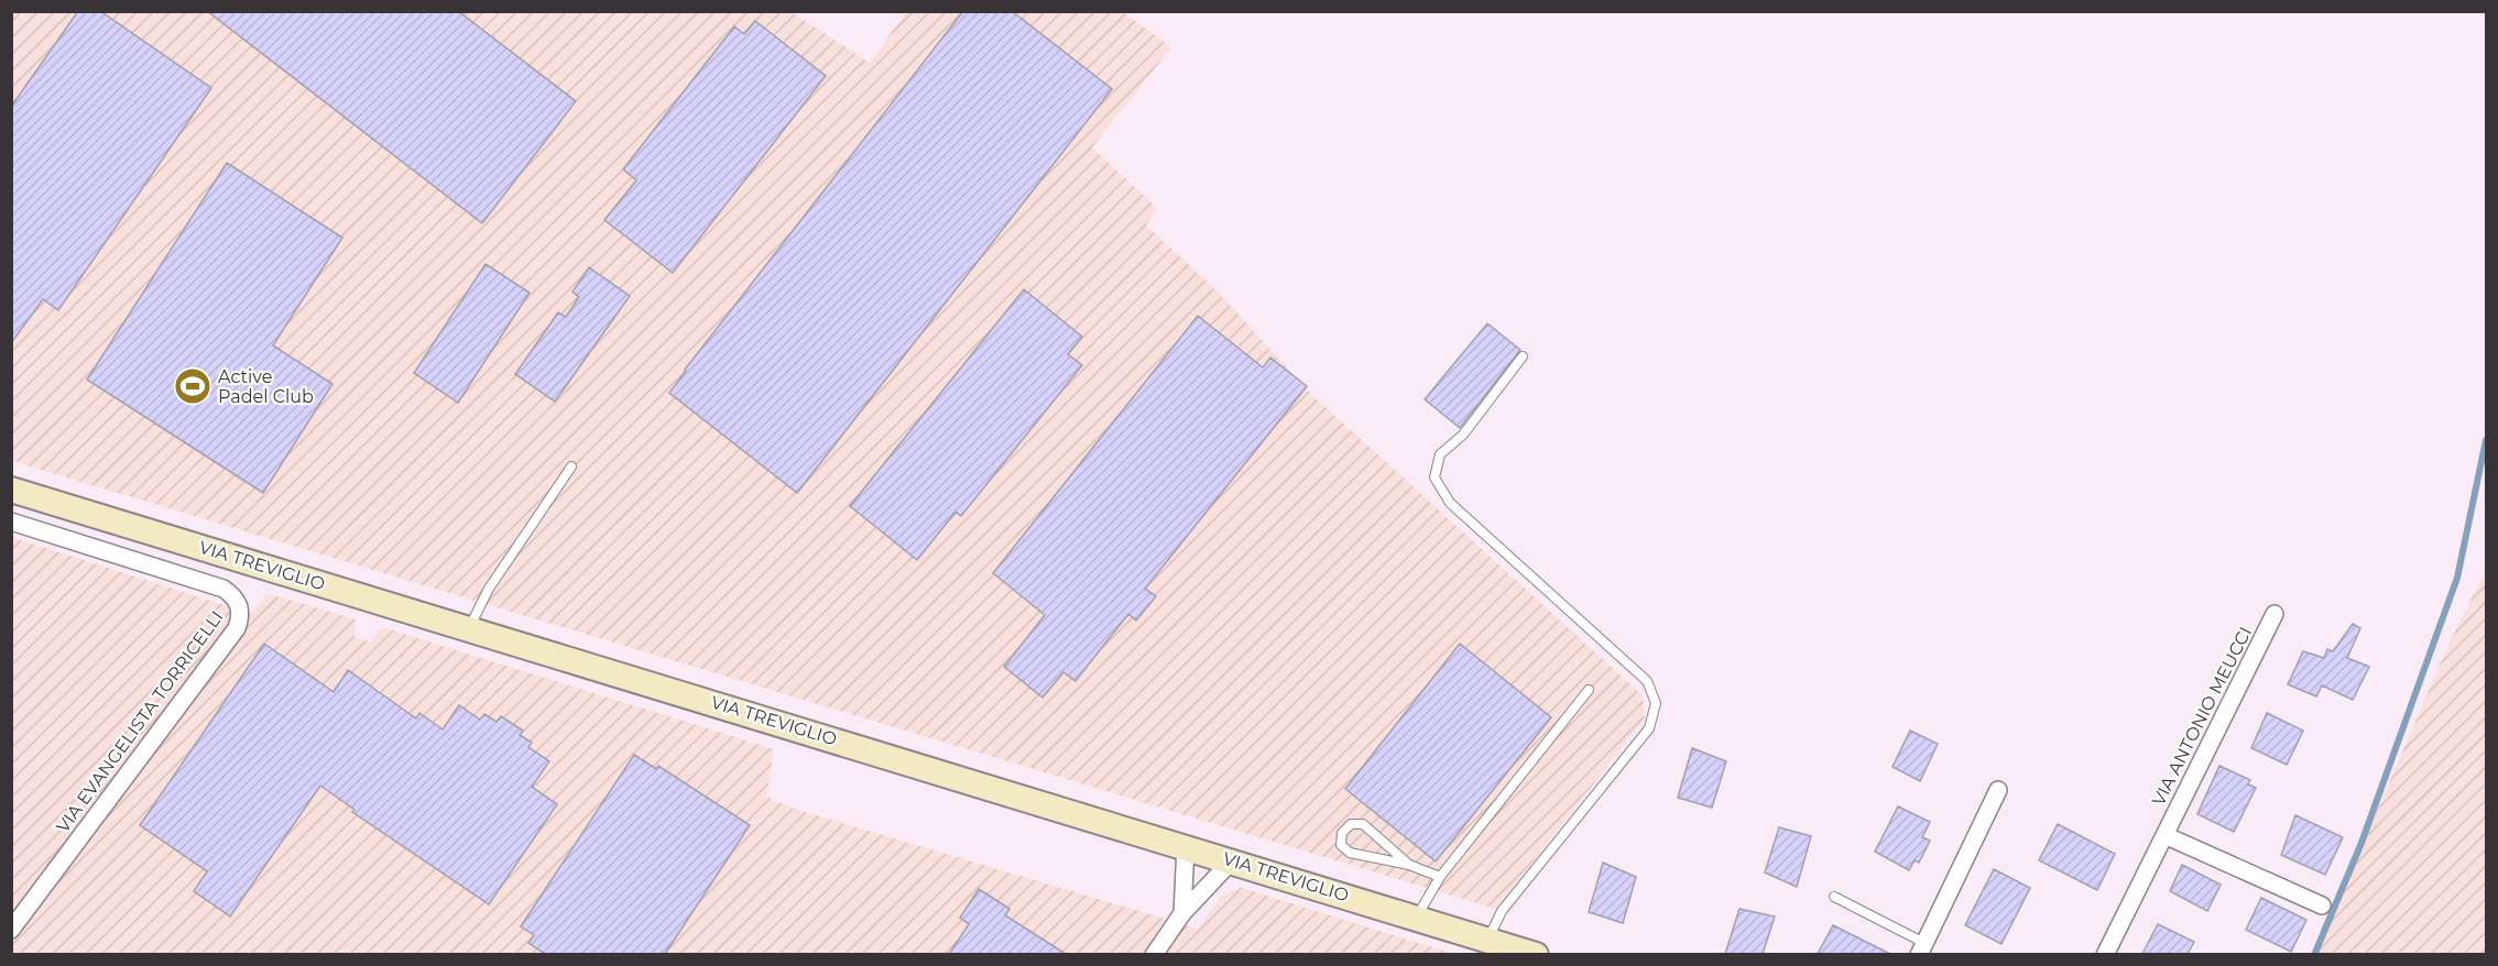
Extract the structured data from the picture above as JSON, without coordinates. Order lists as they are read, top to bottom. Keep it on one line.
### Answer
{"streets":{"street":["VIA TREVIGLIO","VIA ANTONIO MEUCCI","VIA EVANGELISTA TORRICELLI"]},"places":{"sports":["Active Padel Club"]}}
